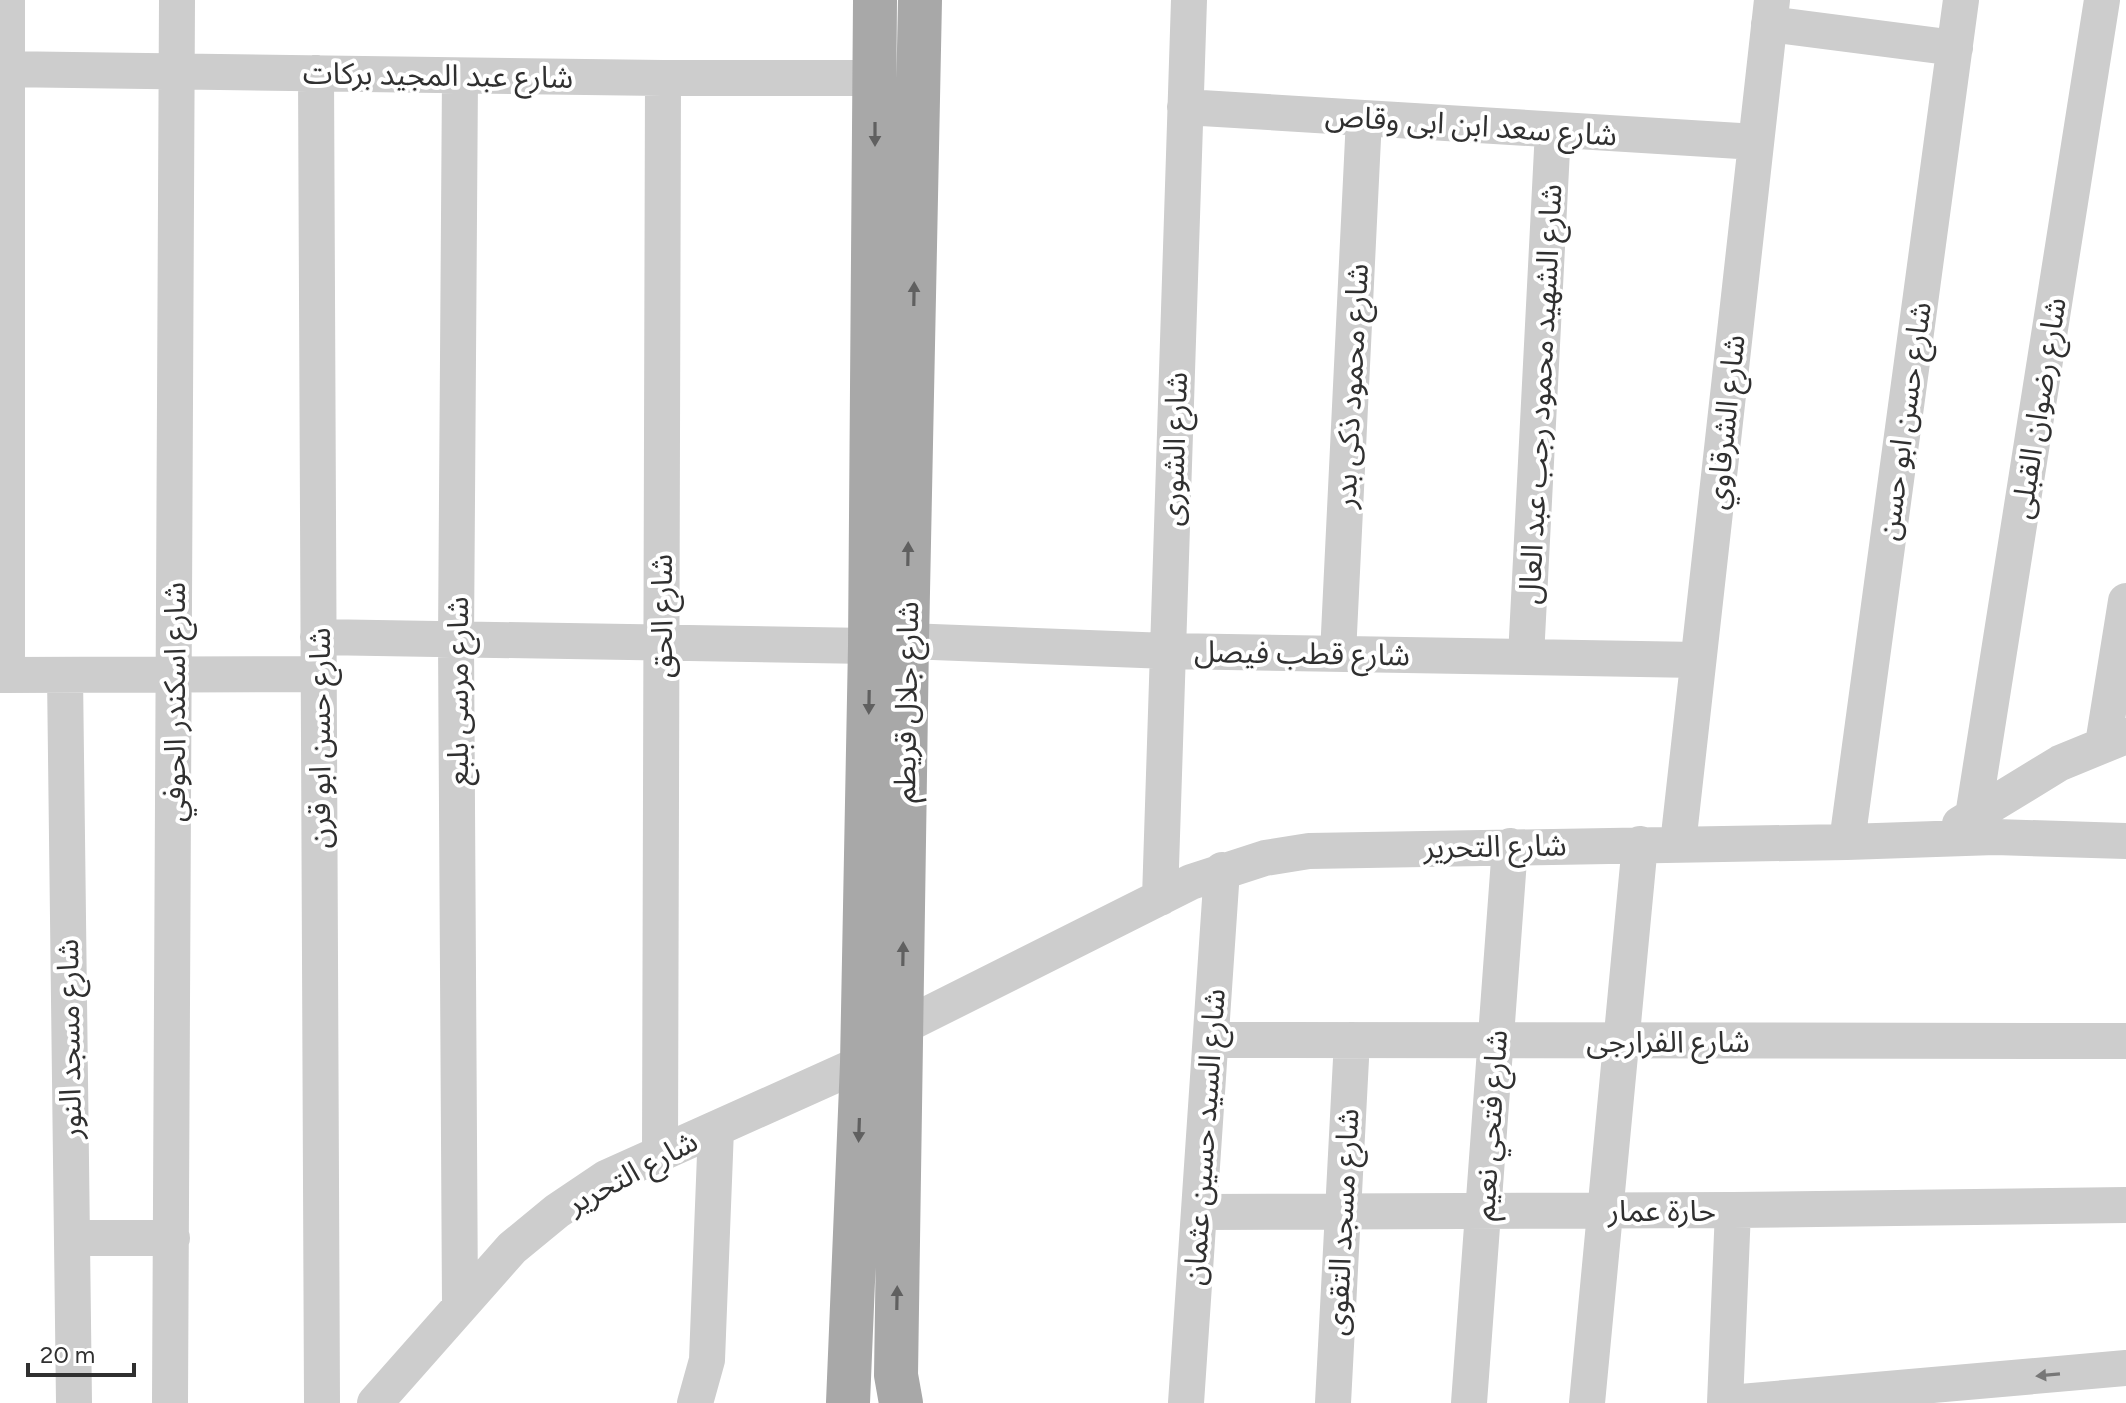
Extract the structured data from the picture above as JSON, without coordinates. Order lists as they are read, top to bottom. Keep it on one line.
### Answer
{"streets":{"main road":["شارع جلال قريطم"],"street":["شارع عبد المجيد بركات","شارع سعد ابن ابى وقاص","شارع محمود ذكى بدر","شارع الشهيد محمود رجب عبد العال","شارع رضوان القبلى","شارع حسن ابو حسن","شارع الشرقاوي","شارع الشورى","شارع الحق","شارع قطب فيصل","شارع مرسى بلبع","شارع اسكندر الحوفي","شارع حسن ابو قرن","شارع التحرير","شارع مسجد النور","شارع الفرارجى","شارع فتحي نعيم","شارع السيد حسين عثمان","حارة عمار","شارع مسجد التقوى"]},"crossings":[["شارع عبد المجيد بركات","شارع الحق"],["شارع عبد المجيد بركات","شارع مرسى بلبع"],["شارع عبد المجيد بركات","شارع اسكندر الحوفي"],["شارع عبد المجيد بركات","شارع جلال قريطم"],["شارع عبد المجيد بركات","شارع حسن ابو قرن"],["شارع سعد ابن ابى وقاص","شارع محمود ذكى بدر"],["شارع سعد ابن ابى وقاص","شارع الشهيد محمود رجب عبد العال"],["شارع سعد ابن ابى وقاص","شارع الشرقاوي"],["شارع سعد ابن ابى وقاص","شارع الشورى"],["شارع محمود ذكى بدر","شارع قطب فيصل"],["شارع الشهيد محمود رجب عبد العال","شارع قطب فيصل"],["شارع حسن ابو حسن","شارع التحرير"],["شارع الشرقاوي","شارع قطب فيصل"],["شارع الشرقاوي","شارع التحرير"],["شارع الشورى","شارع قطب فيصل"],["شارع الشورى","شارع التحرير"],["شارع الحق","شارع قطب فيصل"],["شارع الحق","شارع التحرير"],["شارع قطب فيصل","شارع مرسى بلبع"],["شارع قطب فيصل","شارع جلال قريطم"],["شارع قطب فيصل","شارع حسن ابو قرن"],["شارع مرسى بلبع","شارع التحرير"],["شارع جلال قريطم","شارع التحرير"],["شارع التحرير","شارع فتحي نعيم"],["شارع التحرير","شارع السيد حسين عثمان"],["شارع الفرارجى","شارع فتحي نعيم"],["شارع الفرارجى","شارع السيد حسين عثمان"],["شارع الفرارجى","شارع مسجد التقوى"],["شارع فتحي نعيم","حارة عمار"],["شارع السيد حسين عثمان","حارة عمار"],["حارة عمار","شارع مسجد التقوى"]],"scale_bar":"20 m"}
